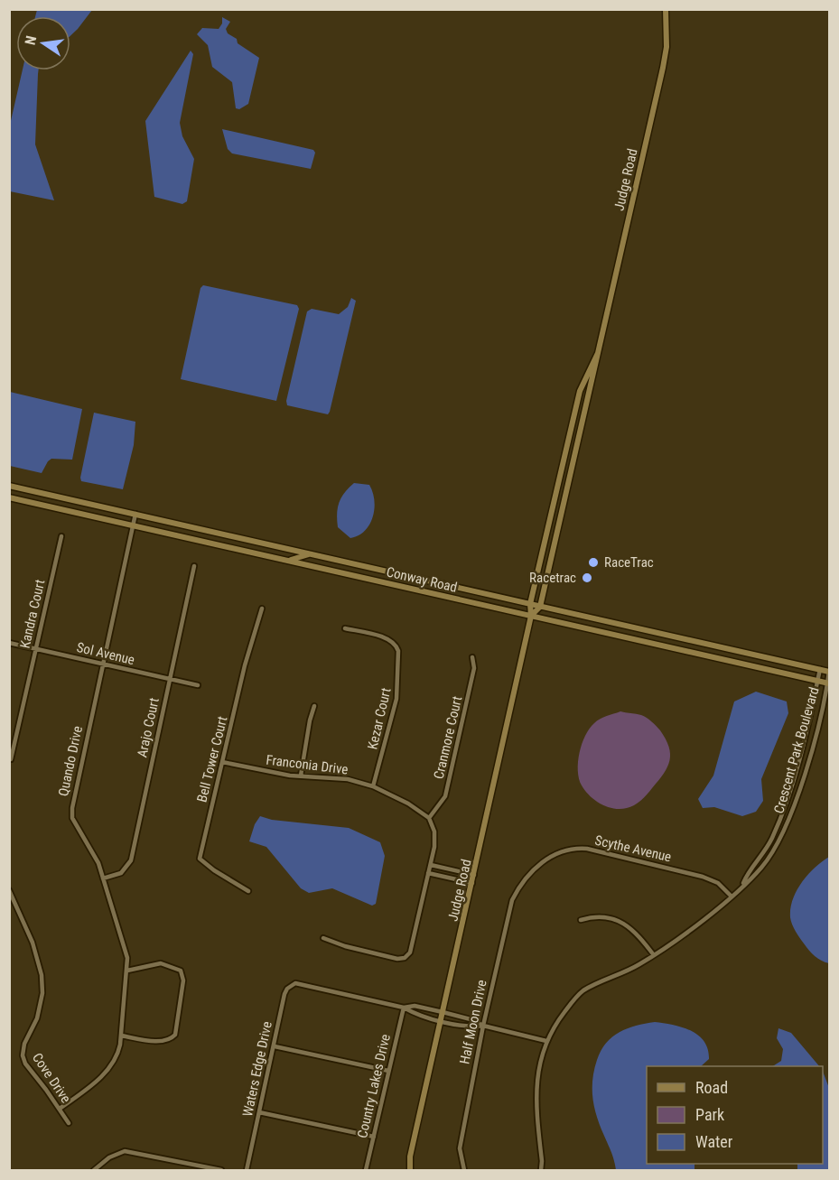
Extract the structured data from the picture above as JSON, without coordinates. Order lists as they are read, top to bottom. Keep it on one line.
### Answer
{"streets":{"main road":["Judge Road","Conway Road"],"street":["Kandra Court","Sol Avenue","Kezar Court","Arajo Court","Cranmore Court","Crescent Park Boulevard","Bell Tower Court","Quando Drive","Franconia Drive","Scythe Avenue","Half Moon Drive","Waters Edge Drive","Cove Drive","Country Lakes Drive"]},"crossings":[["Judge Road","Conway Road"],["Conway Road","Crescent Park Boulevard"],["Conway Road","Quando Drive"],["Kandra Court","Sol Avenue"],["Sol Avenue","Arajo Court"],["Sol Avenue","Quando Drive"],["Kezar Court","Franconia Drive"],["Arajo Court","Quando Drive"],["Cranmore Court","Franconia Drive"],["Crescent Park Boulevard","Scythe Avenue"],["Bell Tower Court","Franconia Drive"],["Quando Drive","Cove Drive"],["Scythe Avenue","Half Moon Drive"],["Waters Edge Drive","Country Lakes Drive"]],"places":["RaceTrac","Racetrac"],"legend":["Road","Park","Water"],"north":"left"}
